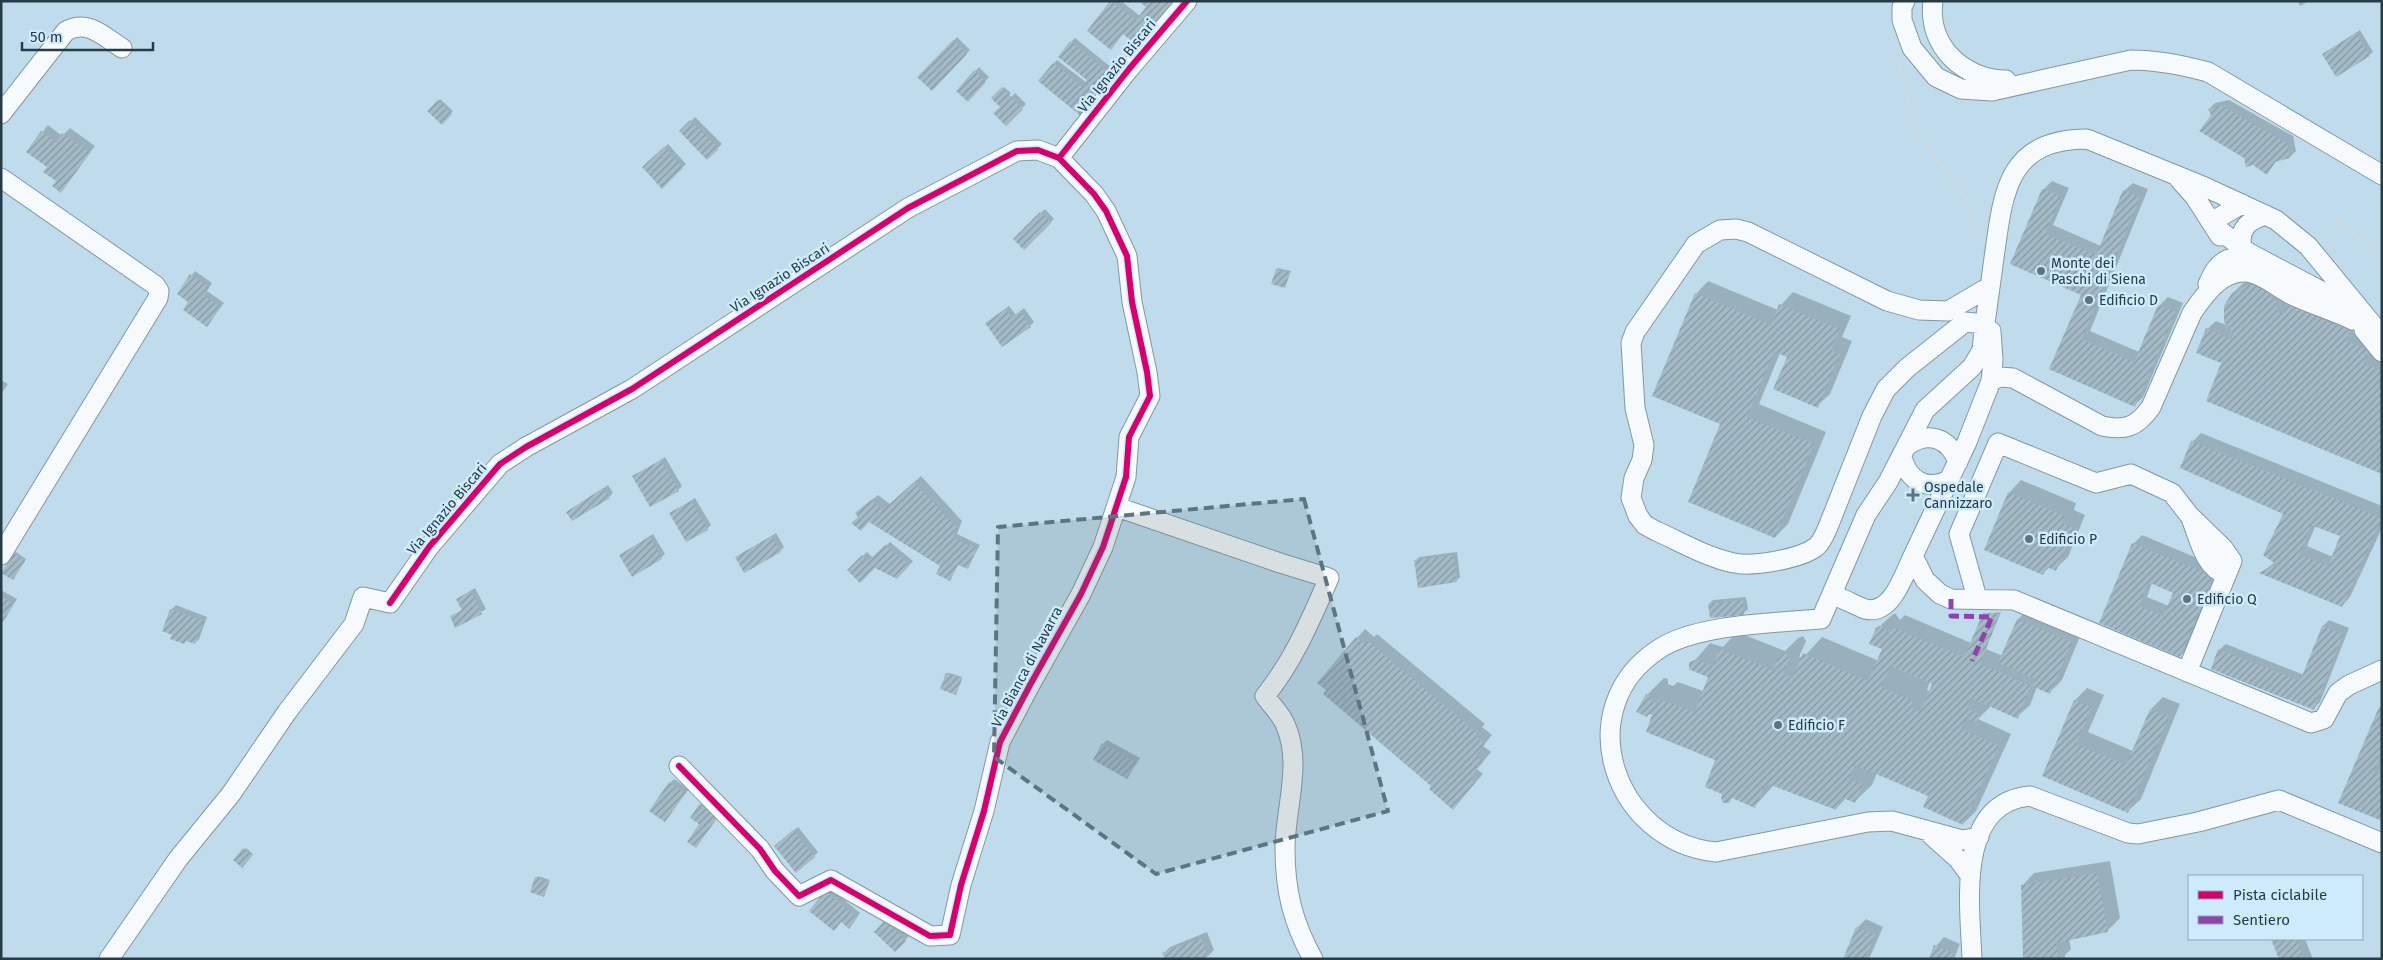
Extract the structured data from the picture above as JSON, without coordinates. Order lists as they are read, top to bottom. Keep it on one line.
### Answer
{"streets":{"street":["Via Ignazio Biscari","Via Bianca di Navarra"]},"crossings":[["Via Ignazio Biscari","Via Bianca di Navarra"]],"places":{"other":["Monte dei Paschi di Siena","Edificio D","Edificio P","Edificio Q","Edificio F"],"health":["Ospedale Cannizzaro"]},"legend":["Pista ciclabile","Sentiero"],"scale_bar":"50 m"}
